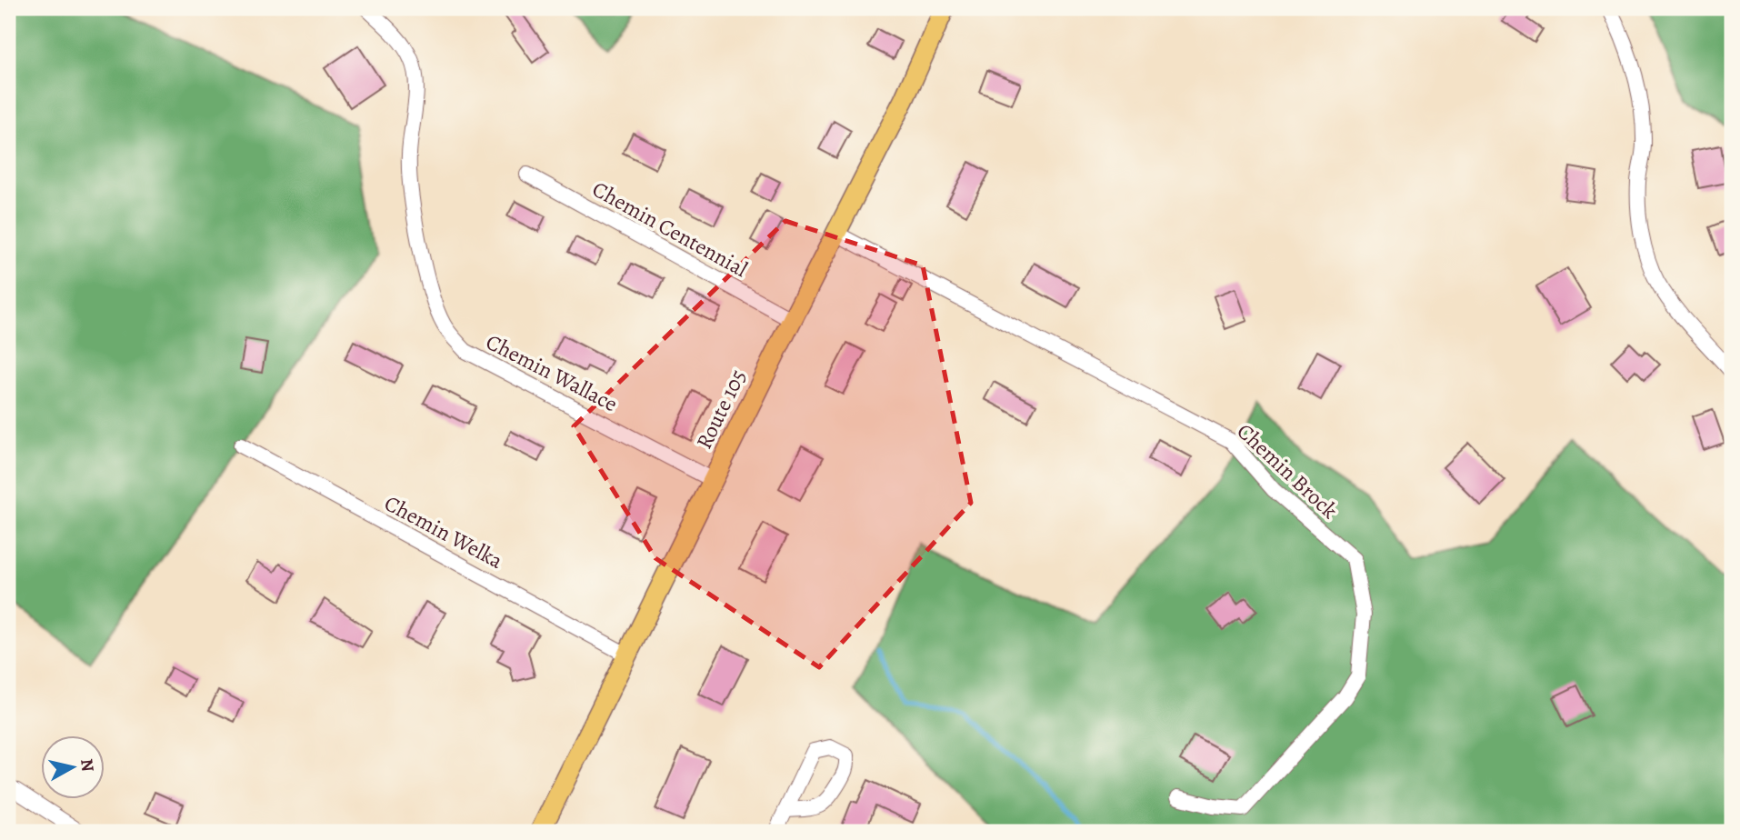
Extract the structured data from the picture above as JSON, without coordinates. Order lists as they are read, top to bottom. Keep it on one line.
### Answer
{"streets":{"main road":["Route 105"],"street":["Chemin Centennial","Chemin Wallace","Chemin Brock","Chemin Welka"]},"crossings":[["Chemin Centennial","Route 105"],["Chemin Wallace","Route 105"],["Route 105","Chemin Brock"],["Route 105","Chemin Welka"]],"north":"right"}
